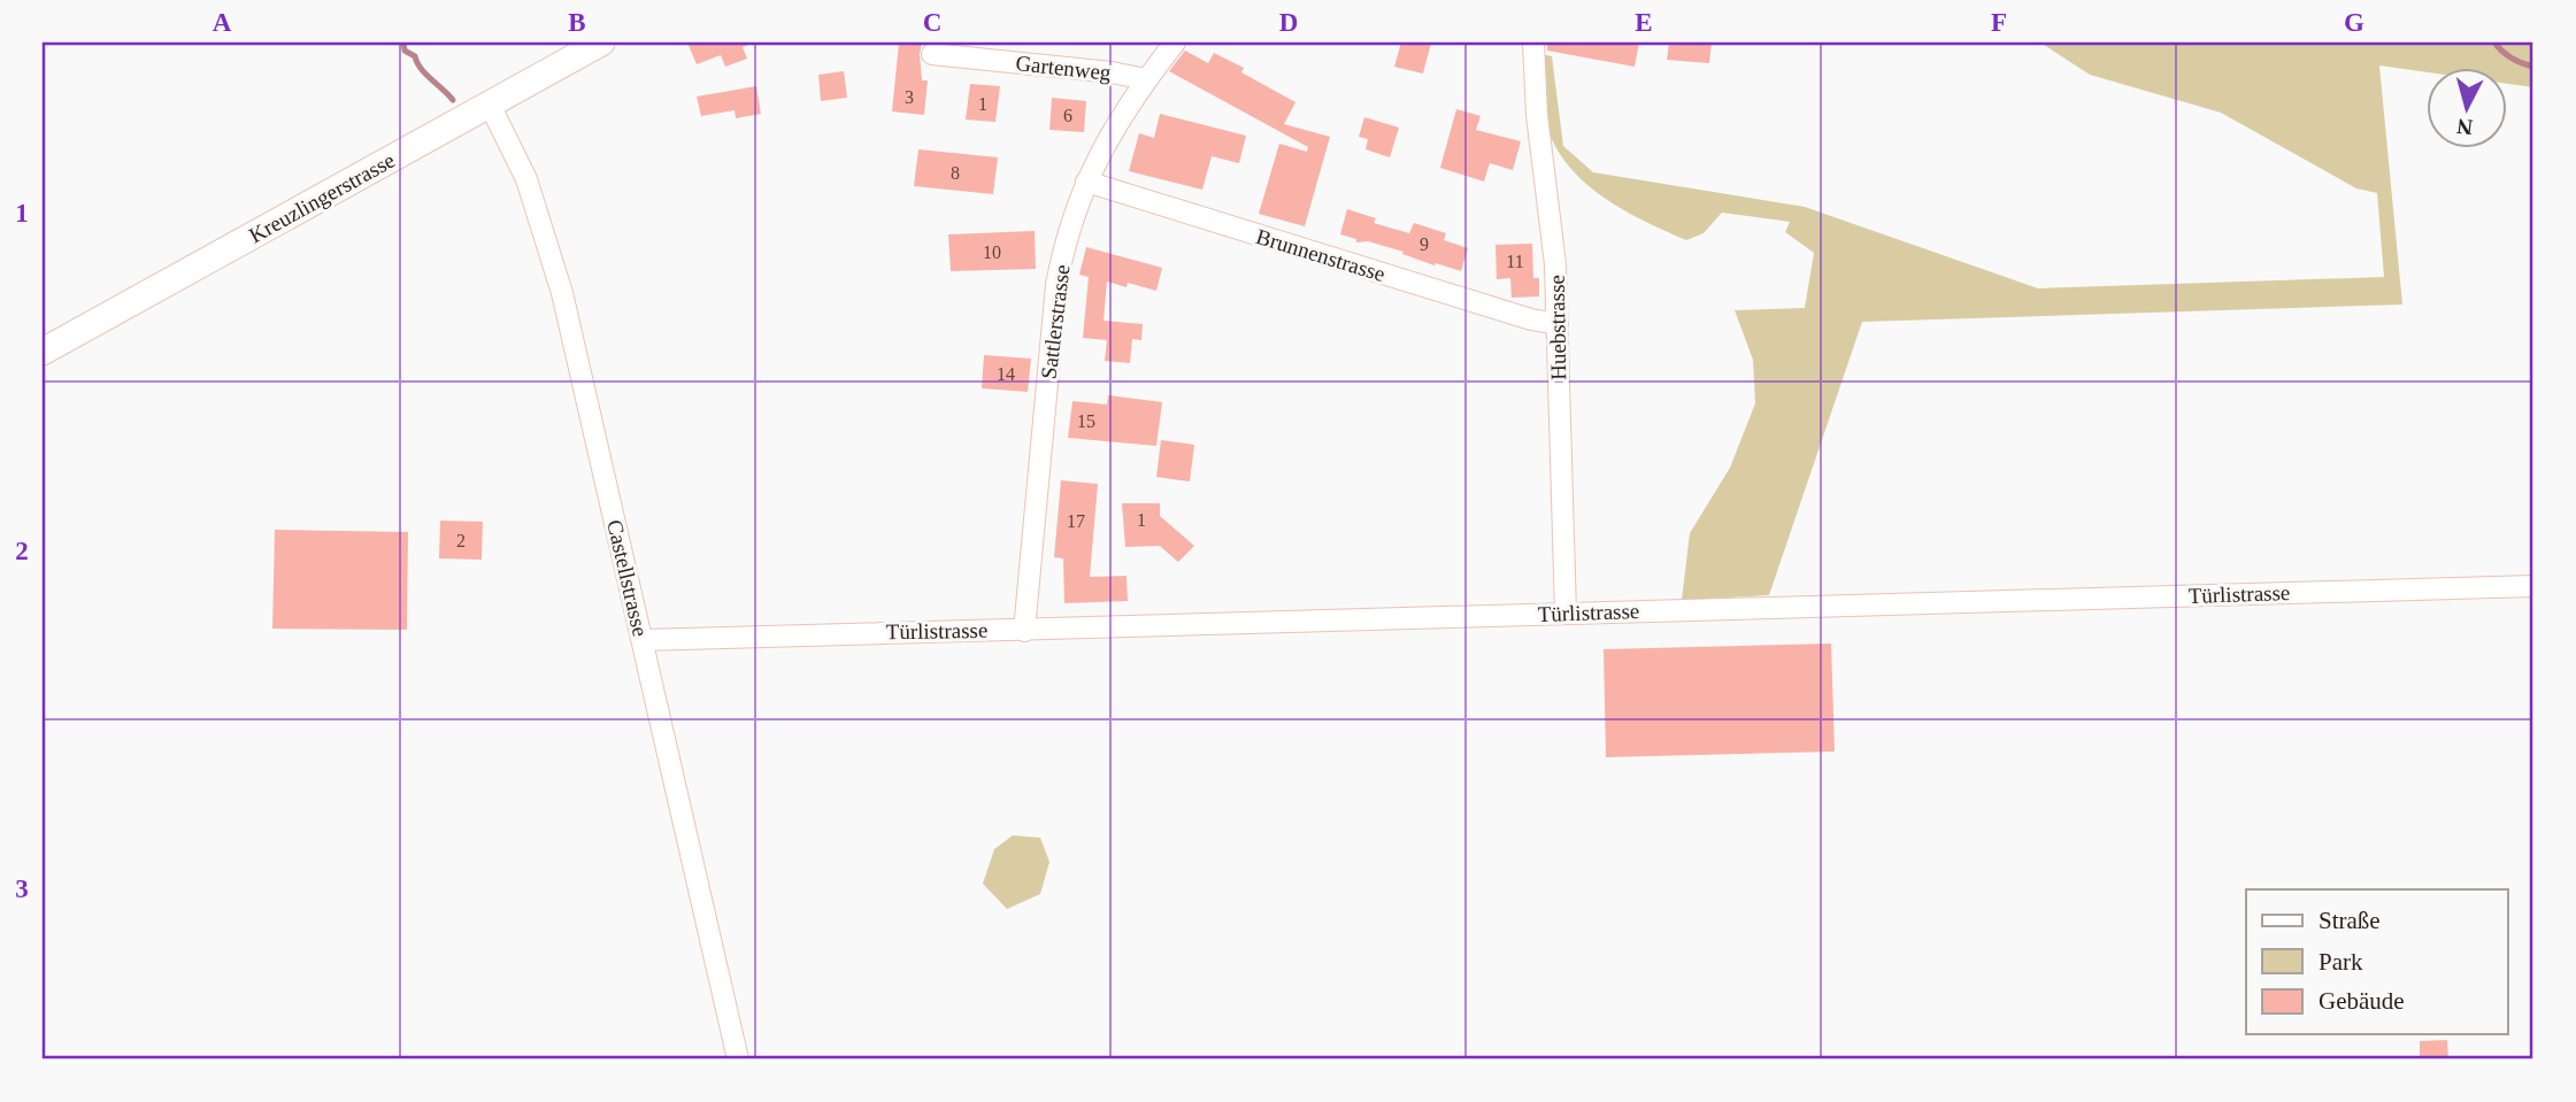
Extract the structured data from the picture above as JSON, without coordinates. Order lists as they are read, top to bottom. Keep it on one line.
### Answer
{"streets":{"main road":["Kreuzlingerstrasse"],"street":["Gartenweg","Brunnenstrasse","Sattlerstrasse","Huebstrasse","Castellstrasse","Türlistrasse"]},"crossings":[["Gartenweg","Sattlerstrasse"],["Kreuzlingerstrasse","Castellstrasse"],["Brunnenstrasse","Sattlerstrasse"],["Brunnenstrasse","Huebstrasse"],["Sattlerstrasse","Türlistrasse"],["Huebstrasse","Türlistrasse"],["Castellstrasse","Türlistrasse"]],"house_numbers":["3","1","6","8","9","10","11","14","15","1","17","2"],"legend":["Straße","Park","Gebäude"],"north":"bottom","grid":{"columns":["A","B","C","D","E","F","G"],"rows":["1","2","3"]}}
